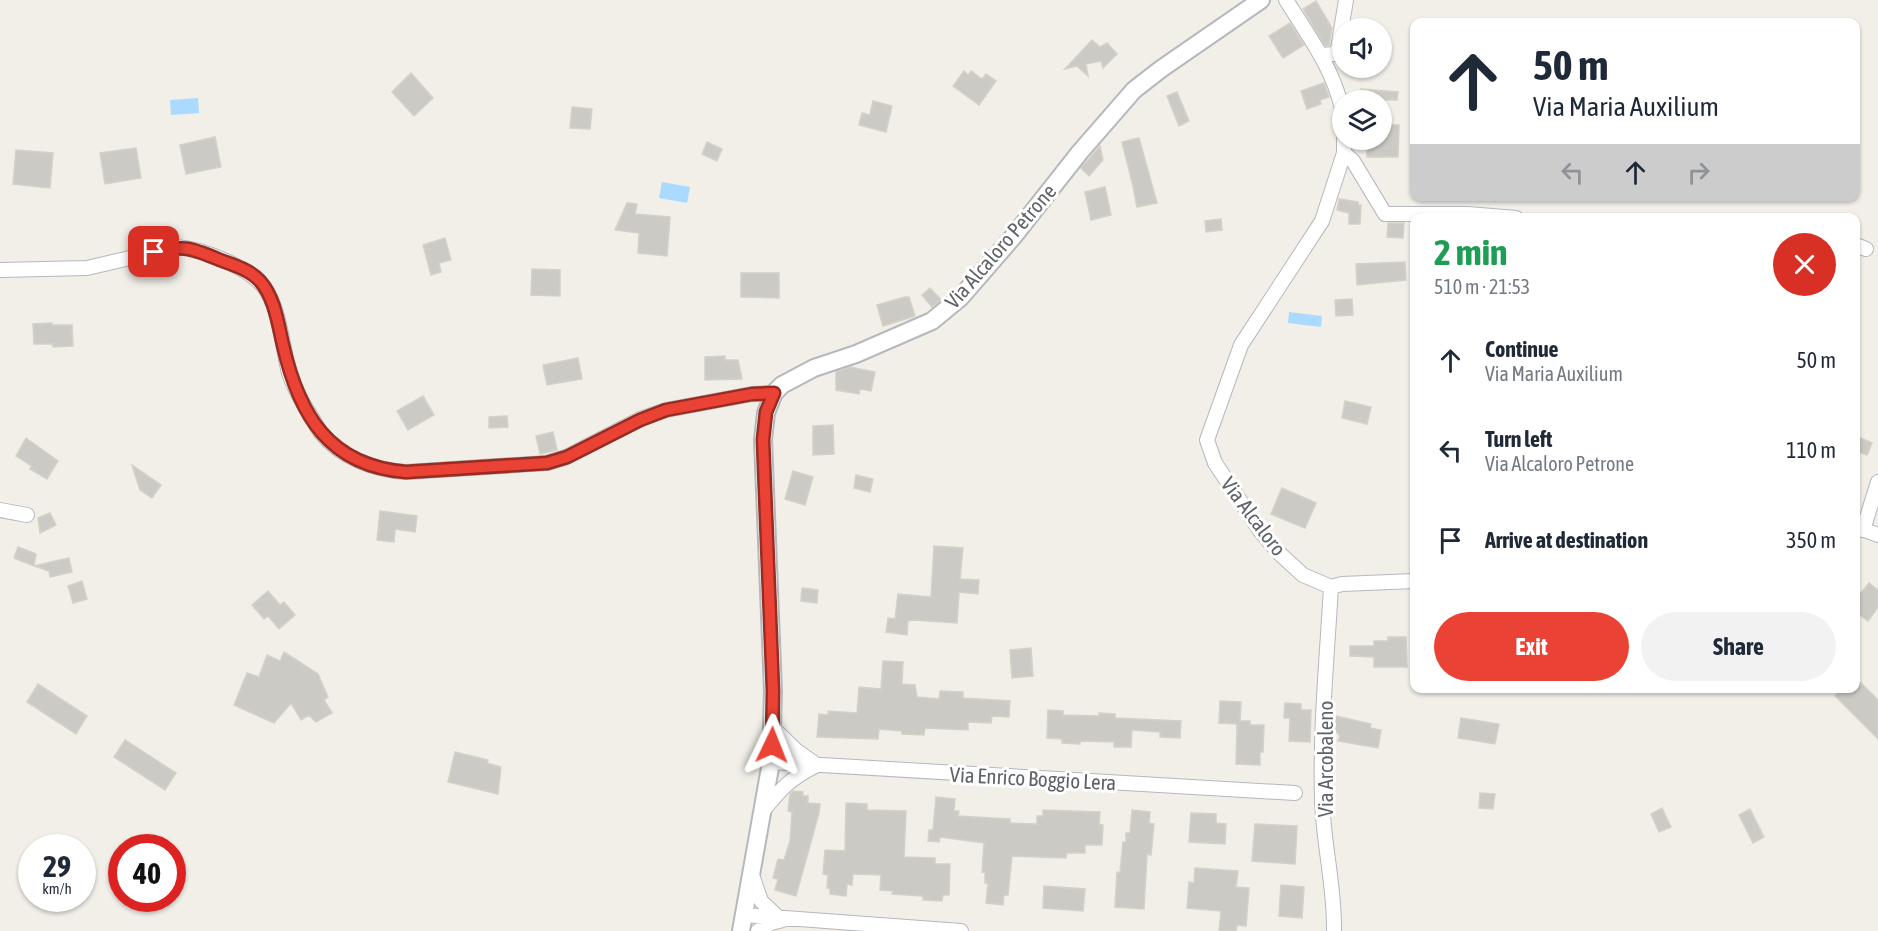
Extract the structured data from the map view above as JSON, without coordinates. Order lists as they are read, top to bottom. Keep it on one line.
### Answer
{"streets":{"street":["Via Alcaloro Petrone","Via Alcaloro","Via Arcobaleno","Via Enrico Boggio Lera"]},"crossings":[["Via Alcaloro","Via Arcobaleno"]],"page":{"turn":["50 m","Via Maria Auxilium"],"heading":["2 min","510 m · 21:53"],"list":[{"name":"Continue","note":"Via Maria Auxilium","value":"50 m"},{"name":"Turn left","note":"Via Alcaloro Petrone","value":"110 m"},{"name":"Arrive at destination","value":"350 m"}],"buttons":["Exit","Share"],"speed":"29 km/h","limit":"40"}}
